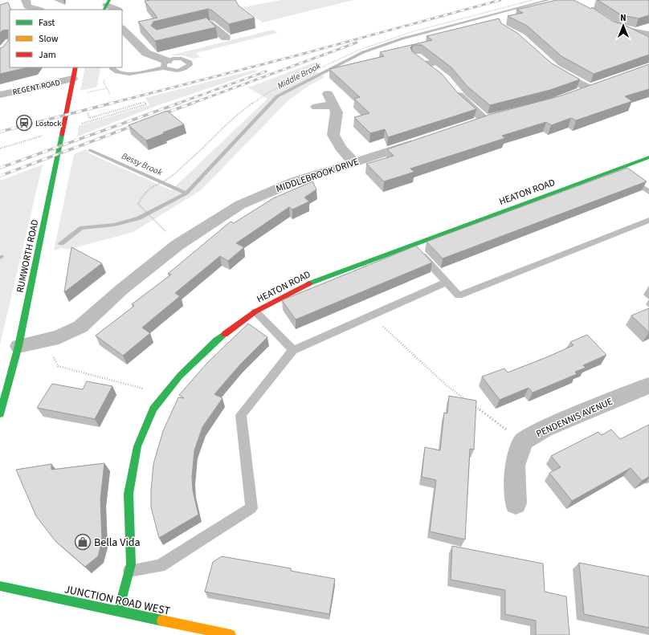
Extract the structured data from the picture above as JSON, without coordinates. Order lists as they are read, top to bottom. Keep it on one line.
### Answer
{"streets":{"street":["REGENT ROAD","MIDDLEBROOK DRIVE","HEATON ROAD","RUMWORTH ROAD","PENDENNIS AVENUE","JUNCTION ROAD WEST"]},"crossings":[["REGENT ROAD","RUMWORTH ROAD"],["MIDDLEBROOK DRIVE","RUMWORTH ROAD"],["HEATON ROAD","JUNCTION ROAD WEST"]],"water":["Middle Brook","Bessy Brook"],"places":{"station":["Lostock"],"shop":["Bella Vida"]},"legend":["Fast","Slow","Jam"],"north":"top"}
